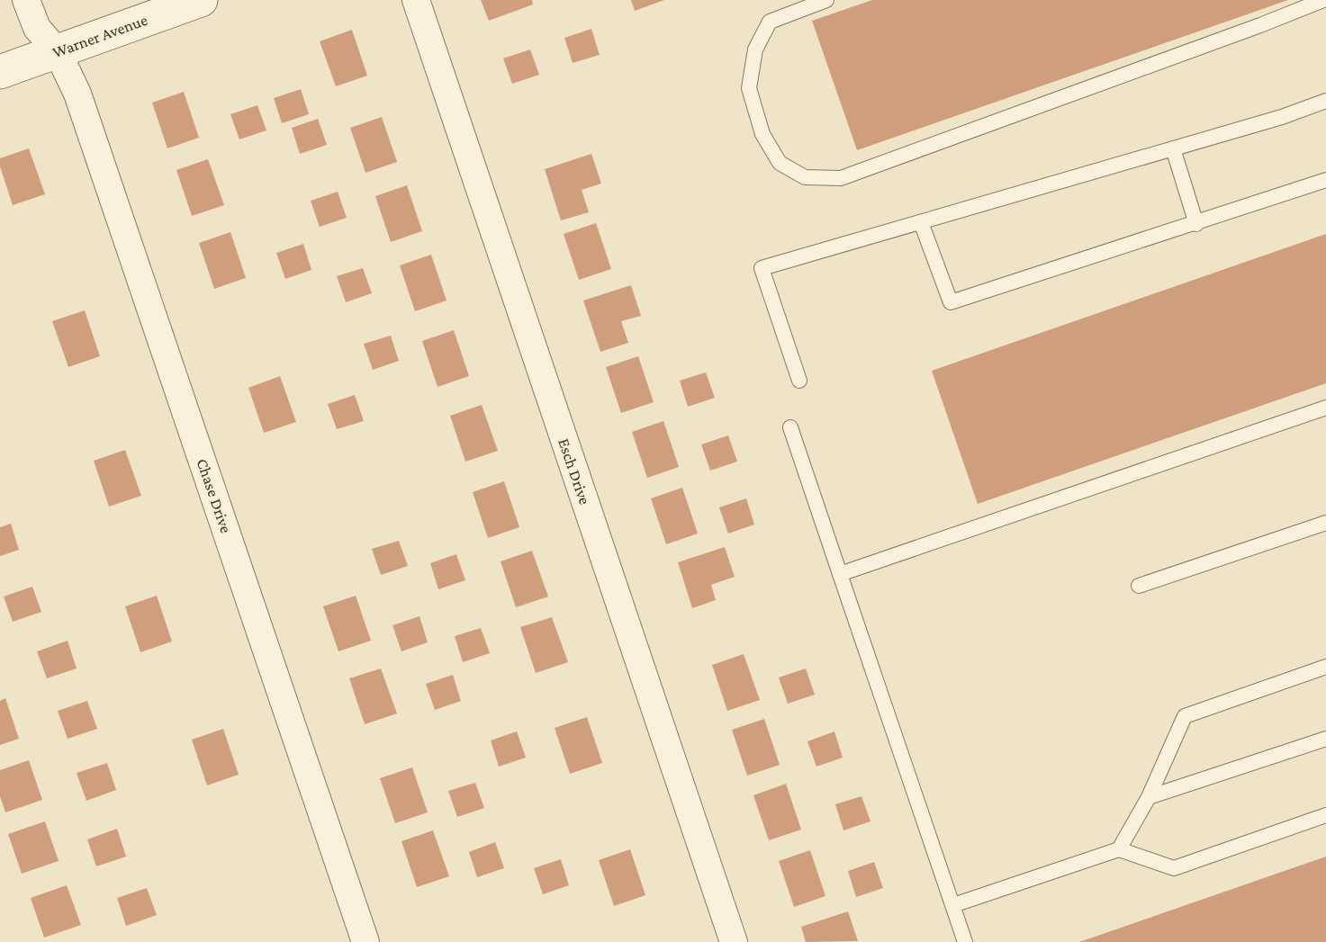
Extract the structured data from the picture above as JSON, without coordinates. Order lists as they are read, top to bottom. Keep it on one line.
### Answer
{"streets":{"street":["Warner Avenue","Esch Drive","Chase Drive"]},"crossings":[["Warner Avenue","Chase Drive"]]}
